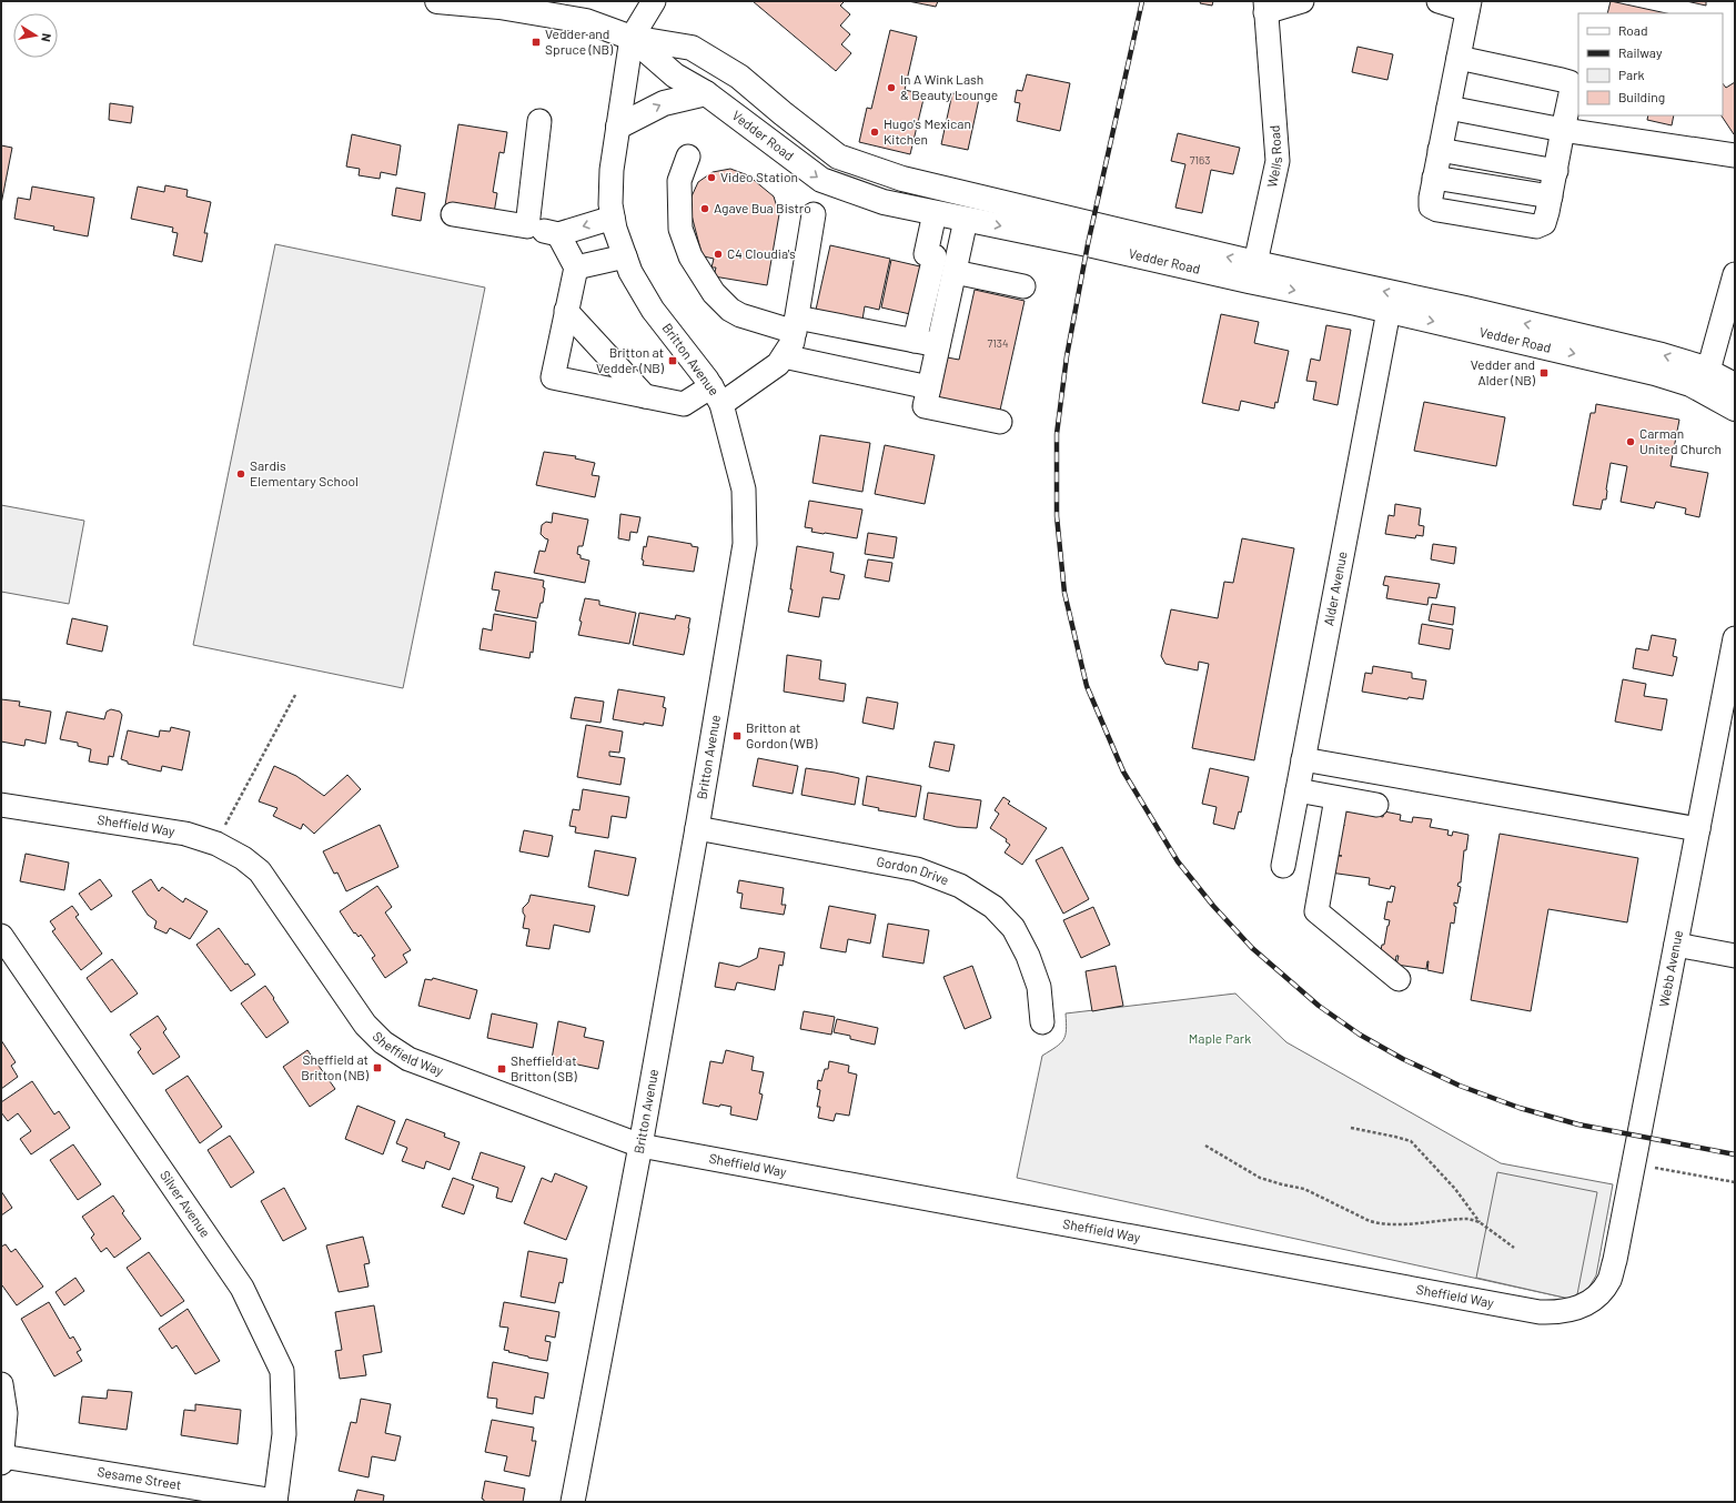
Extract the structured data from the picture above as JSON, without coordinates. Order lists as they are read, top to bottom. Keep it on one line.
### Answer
{"streets":{"main road":["Vedder Road"],"street":["Wells Road","Britton Avenue","Alder Avenue","Sheffield Way","Gordon Drive","Webb Avenue","Silver Avenue","Sesame Street"]},"crossings":[["Vedder Road","Wells Road"],["Vedder Road","Britton Avenue"],["Vedder Road","Alder Avenue"],["Britton Avenue","Sheffield Way"],["Britton Avenue","Gordon Drive"],["Sheffield Way","Webb Avenue"],["Silver Avenue","Sesame Street"]],"parks":["Maple Park"],"places":{"transit":["Vedder and Spruce (NB)","Britton at Vedder (NB)","Vedder and Alder (NB)","Britton at Gordon (WB)","Sheffield at Britton (NB)","Sheffield at Britton (SB)"],"other":["In A Wink Lash & Beauty Lounge","Hugo's Mexican Kitchen","Video Station","Agave Bua Bistro","C4 Cloudia's","Carman United Church","Sardis Elementary School"]},"house_numbers":["7163","7134"],"legend":["Road","Railway","Park","Building"],"north":"right"}
